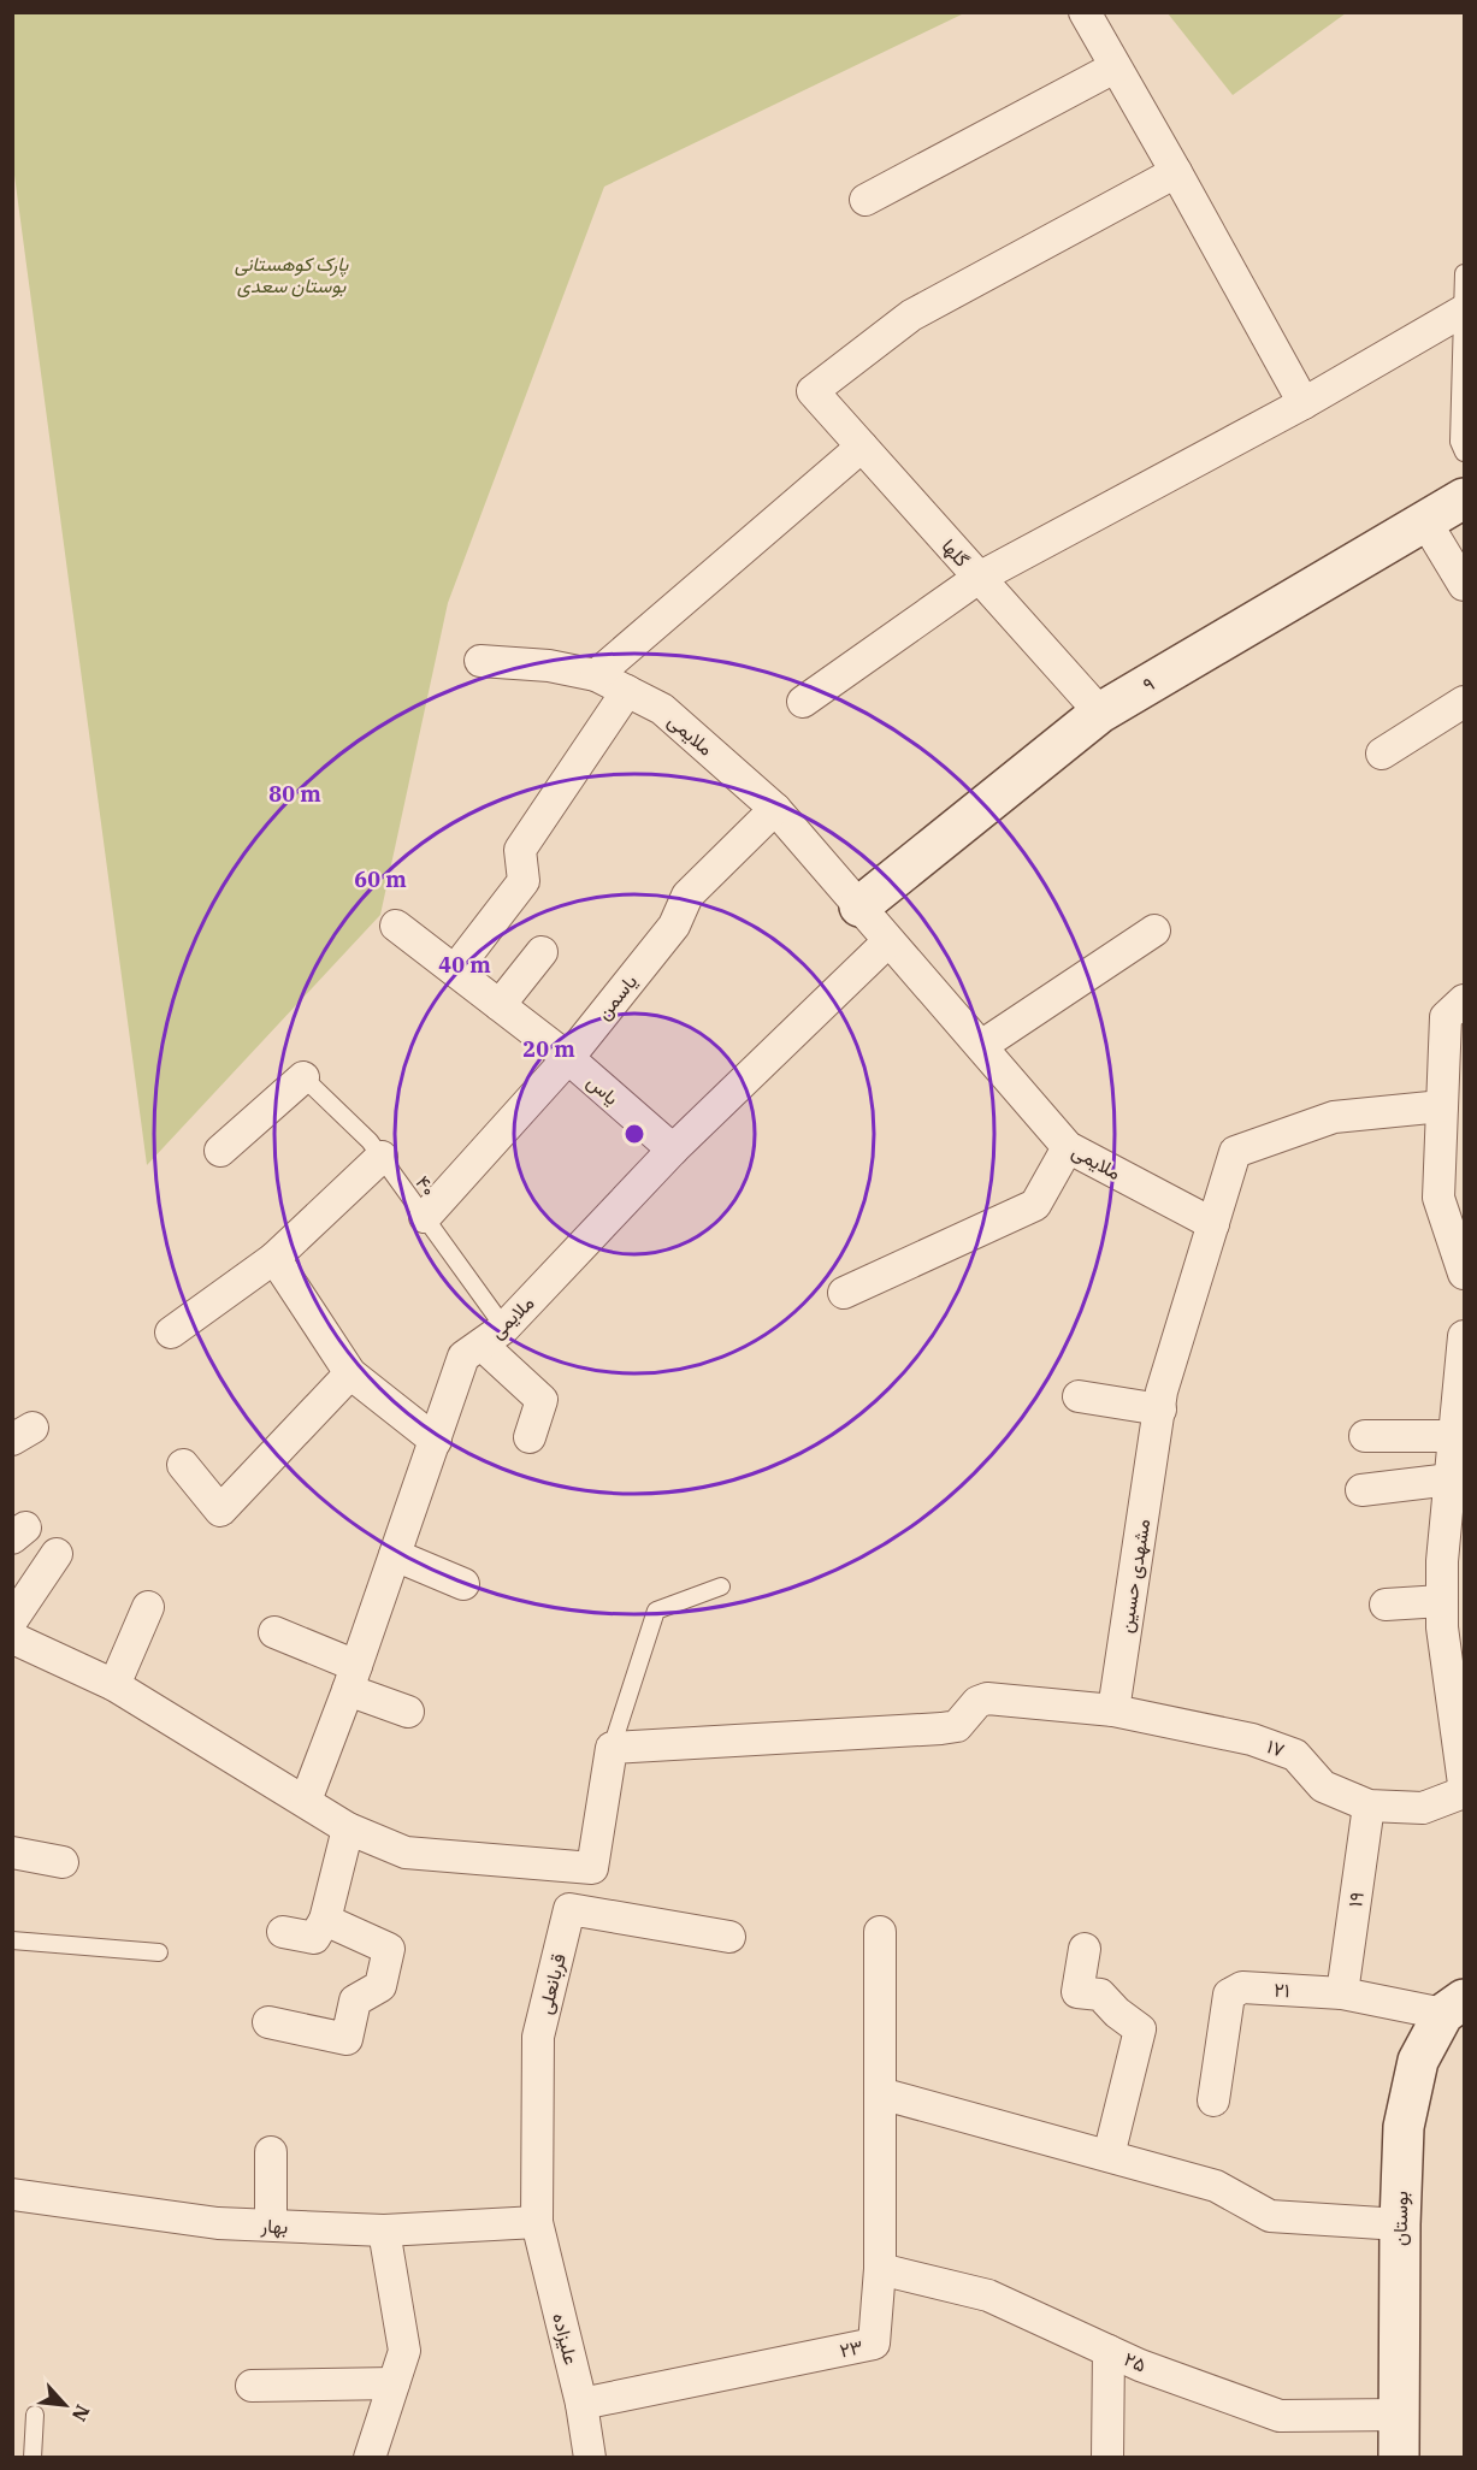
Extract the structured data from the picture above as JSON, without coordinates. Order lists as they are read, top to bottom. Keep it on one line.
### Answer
{"streets":{"street":["گلها","۹","ملایمی","یاسمن","یاس","مشهدی حسین","۱۷","۱۹","قربانعلی","۲۱","بوستان","بهار","علیزاده","۲۳","۲۵"],"lane":["۴۰"]},"crossings":[["گلها","۹"],["۹","ملایمی"],["ملایمی","یاسمن"],["ملایمی","یاس"],["ملایمی","۴۰"],["ملایمی","مشهدی حسین"],["یاسمن","یاس"],["یاسمن","۴۰"],["مشهدی حسین","۱۷"],["۱۷","۱۹"],["۱۹","۲۱"],["قربانعلی","بهار"],["قربانعلی","علیزاده"],["۲۱","بوستان"],["بوستان","۲۵"],["بهار","علیزاده"],["علیزاده","۲۳"],["۲۳","۲۵"]],"parks":["پارک کوهستانی بوستان سعدی"],"north":"bottom right","rings":["80 m","60 m","40 m","20 m"]}
